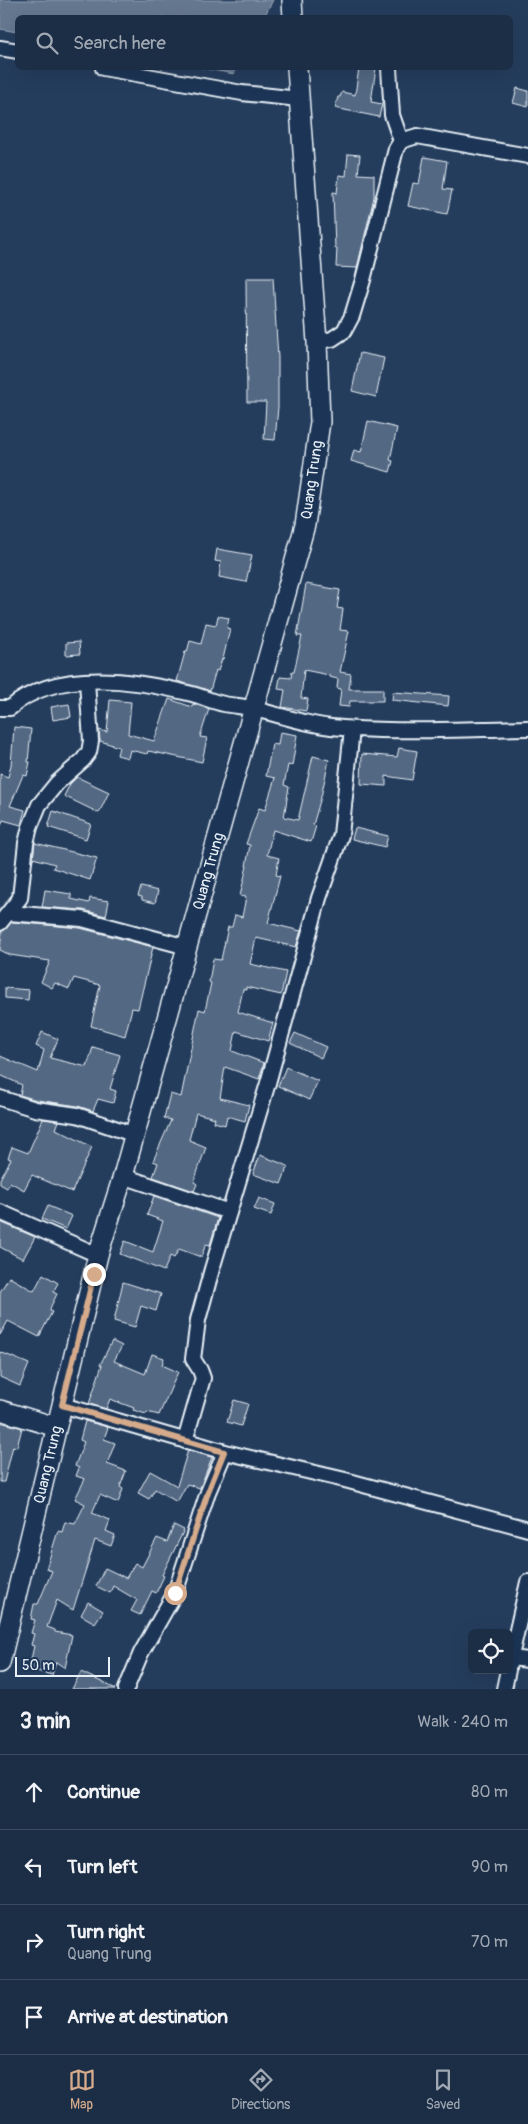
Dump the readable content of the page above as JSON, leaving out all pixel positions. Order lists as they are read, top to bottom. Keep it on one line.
{"streets":{"main road":["Quang Trung"]},"scale_bar":"50 m","page":{"search":"Search here","scale":"50 m","heading":["3 min","Walk · 240 m"],"list":[["Continue","80 m"],["Turn left","90 m"],["Turn right","Quang Trung","70 m"],"Arrive at destination"],"nav":["Map","Directions","Saved"]}}
